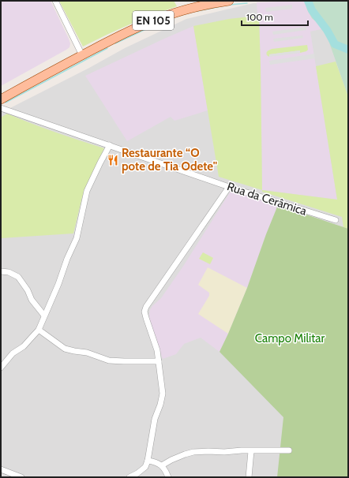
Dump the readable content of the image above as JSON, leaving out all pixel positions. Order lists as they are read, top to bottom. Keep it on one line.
{"streets":{"main road":["EN 105"],"street":["Rua da Cerâmica"]},"parks":["Campo Militar"],"places":{"restaurant":["Restaurante “O pote de Tia Odete\""]},"scale_bar":"100 m"}
